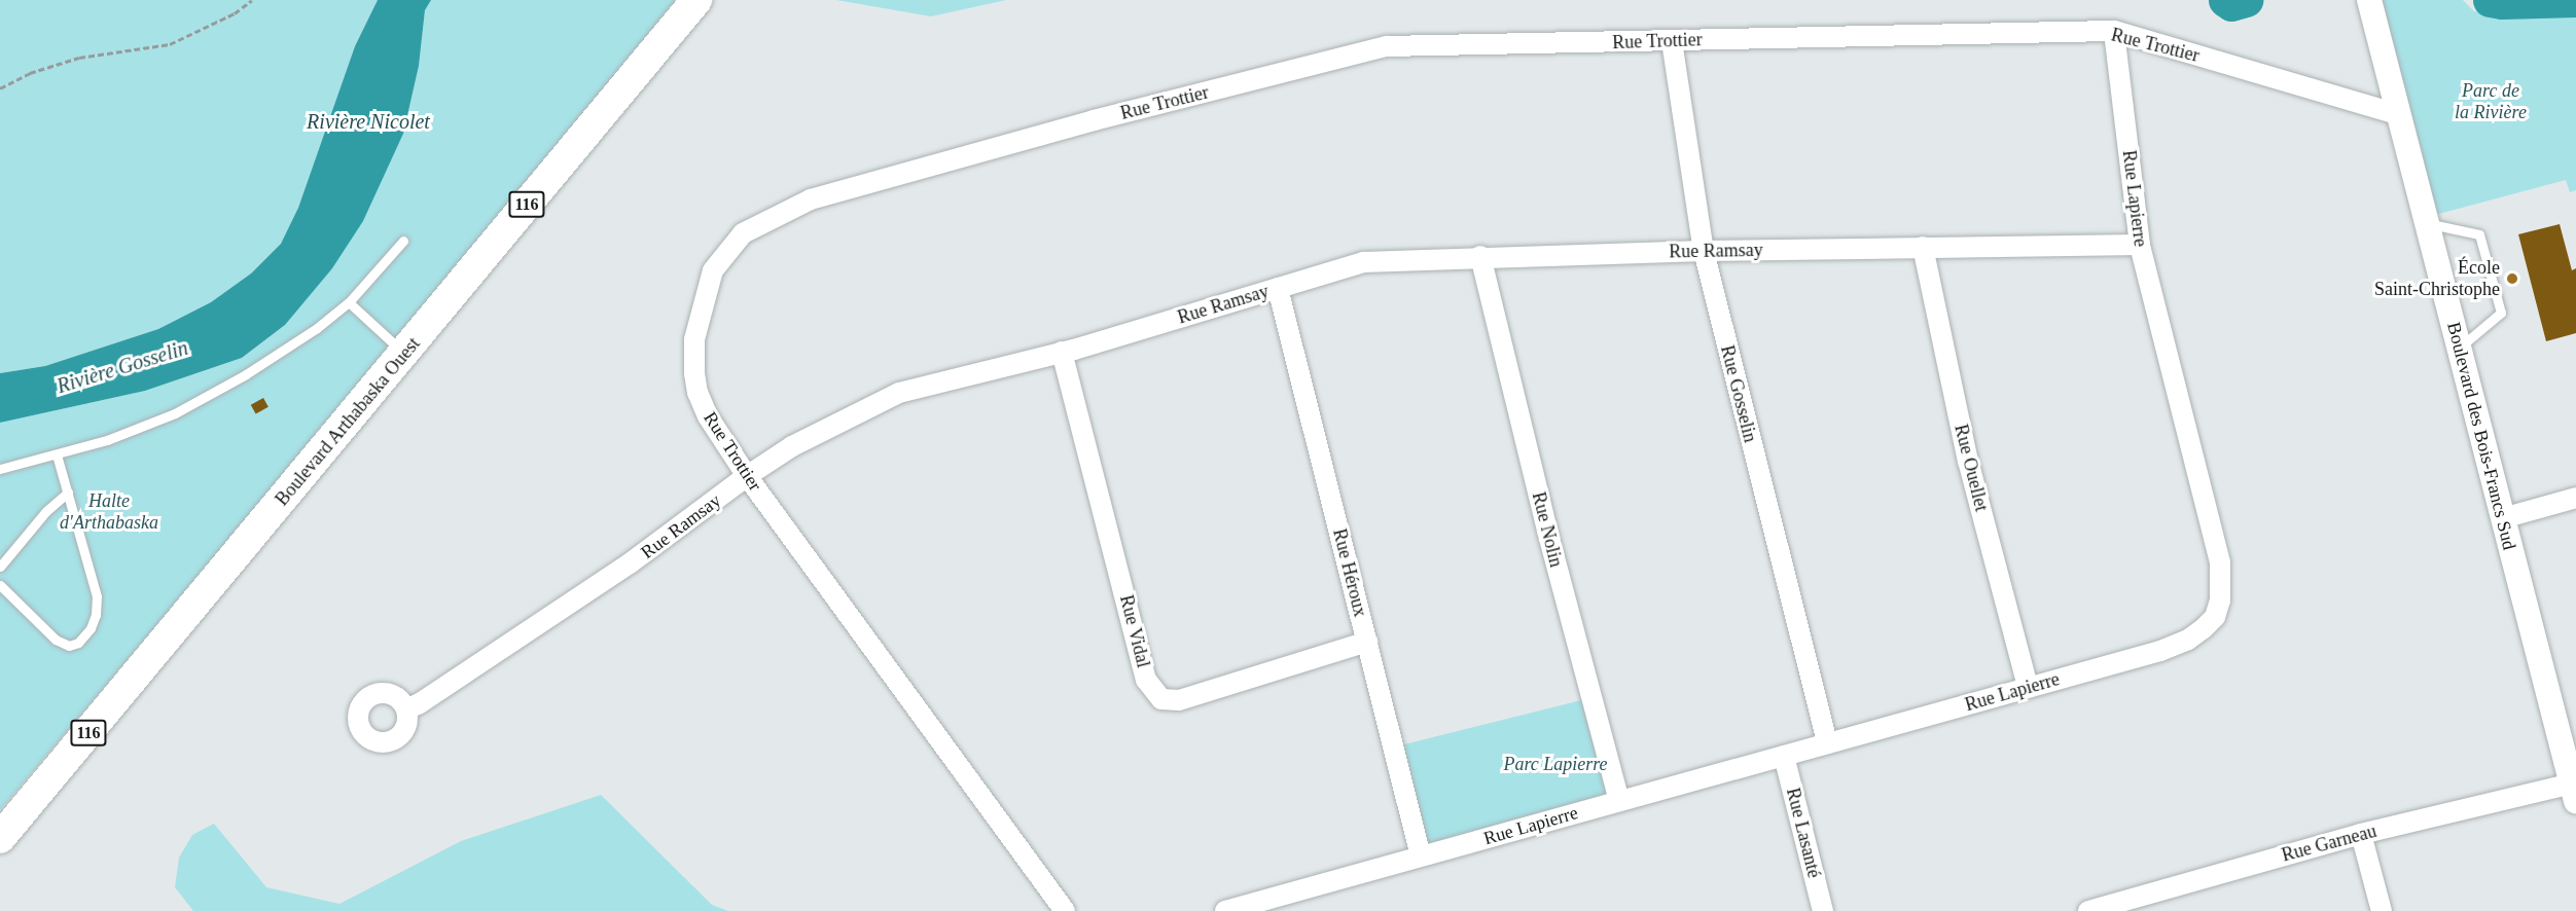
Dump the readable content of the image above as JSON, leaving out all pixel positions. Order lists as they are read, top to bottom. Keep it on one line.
{"streets":{"main road":["116","Boulevard Arthabaska Ouest"],"street":["Rue Trottier","Rue Lapierre","Rue Ramsay","Rue Gosselin","Boulevard des Bois-Francs Sud","Rue Ouellet","Rue Nolin","Rue Héroux","Rue Vidal","Rue Lasanté","Rue Garneau"]},"crossings":[["Rue Trottier","Rue Lapierre"],["Rue Trottier","Rue Ramsay"],["Rue Trottier","Rue Gosselin"],["Rue Trottier","Boulevard des Bois-Francs Sud"],["Rue Lapierre","Rue Ramsay"],["Rue Lapierre","Rue Gosselin"],["Rue Lapierre","Rue Ouellet"],["Rue Lapierre","Rue Nolin"],["Rue Lapierre","Rue Héroux"],["Rue Lapierre","Rue Lasanté"],["Rue Ramsay","Rue Gosselin"],["Rue Ramsay","Rue Ouellet"],["Rue Ramsay","Rue Nolin"],["Rue Ramsay","Rue Héroux"],["Rue Ramsay","Rue Vidal"],["Boulevard des Bois-Francs Sud","Rue Garneau"],["Rue Héroux","Rue Vidal"]],"water":["Rivière Nicolet","Rivière Gosselin"],"parks":["Parc de la Rivière","Halte d'Arthabaska","Parc Lapierre"],"places":["École Saint-Christophe"]}
